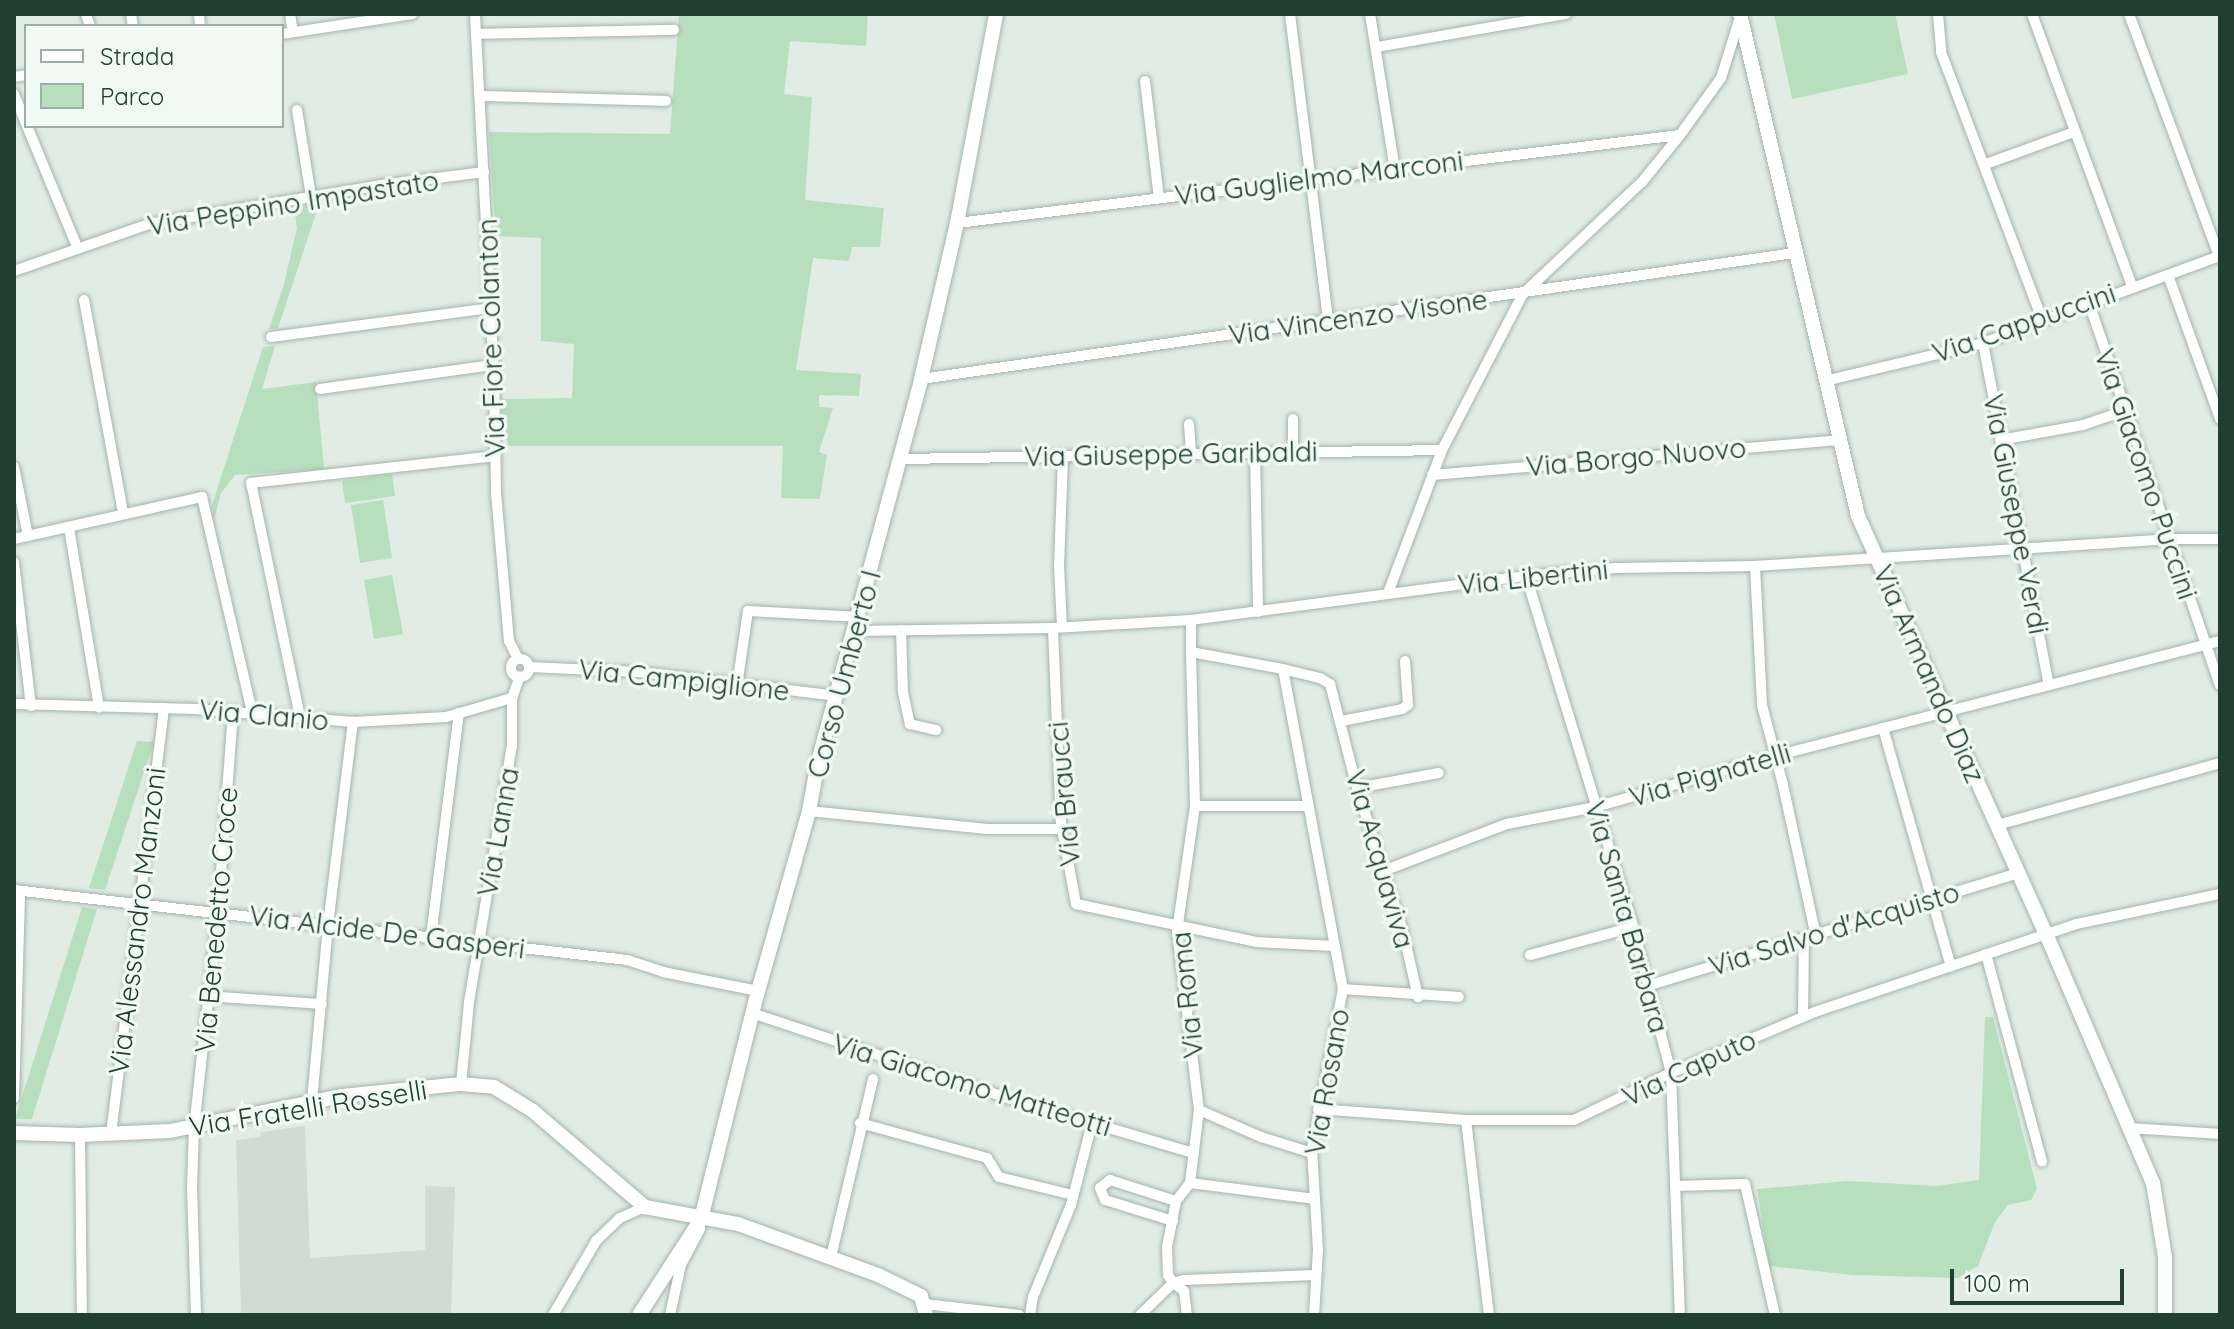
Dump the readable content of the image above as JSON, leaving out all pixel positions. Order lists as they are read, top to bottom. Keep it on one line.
{"streets":{"main road":["Corso Umberto I","Via Armando Diaz","Via Fratelli Rosselli"],"street":["Via Guglielmo Marconi","Via Peppino Impastato","Via Vincenzo Visone","Via Cappuccini","Via Fiore Colanton","Via Giuseppe Garibaldi","Via Borgo Nuovo","Via Giacomo Puccini","Via Giuseppe Verdi","Via Libertini","Via Campiglione","Via Clanio","Via Pignatelli","Via Braucci","Via Lanna","Via Acquaviva","Via Santa Barbara","Via Benedetto Croce","Via Alessandro Manzoni","Via Salvo d'Acquisto","Via Alcide De Gasperi","Via Roma","Via Caputo","Via Rosano","Via Giacomo Matteotti"]},"crossings":[["Via Guglielmo Marconi","Corso Umberto I"],["Via Peppino Impastato","Via Fiore Colanton"],["Via Vincenzo Visone","Corso Umberto I"],["Via Vincenzo Visone","Via Armando Diaz"],["Via Cappuccini","Via Giacomo Puccini"],["Via Cappuccini","Via Giuseppe Verdi"],["Via Cappuccini","Via Armando Diaz"],["Via Fiore Colanton","Via Lanna"],["Via Giuseppe Garibaldi","Corso Umberto I"],["Via Giuseppe Garibaldi","Via Braucci"],["Via Borgo Nuovo","Via Armando Diaz"],["Via Giacomo Puccini","Via Libertini"],["Via Giacomo Puccini","Via Pignatelli"],["Via Giuseppe Verdi","Via Libertini"],["Via Giuseppe Verdi","Via Pignatelli"],["Via Libertini","Corso Umberto I"],["Via Libertini","Via Armando Diaz"],["Via Libertini","Via Campiglione"],["Via Libertini","Via Braucci"],["Via Libertini","Via Santa Barbara"],["Via Libertini","Via Roma"],["Corso Umberto I","Via Campiglione"],["Corso Umberto I","Via Alcide De Gasperi"],["Corso Umberto I","Via Giacomo Matteotti"],["Corso Umberto I","Via Fratelli Rosselli"],["Via Armando Diaz","Via Pignatelli"],["Via Armando Diaz","Via Salvo d'Acquisto"],["Via Armando Diaz","Via Caputo"],["Via Clanio","Via Lanna"],["Via Clanio","Via Benedetto Croce"],["Via Clanio","Via Alessandro Manzoni"],["Via Pignatelli","Via Acquaviva"],["Via Pignatelli","Via Santa Barbara"],["Via Braucci","Via Roma"],["Via Lanna","Via Alcide De Gasperi"],["Via Lanna","Via Fratelli Rosselli"],["Via Acquaviva","Via Rosano"],["Via Santa Barbara","Via Salvo d'Acquisto"],["Via Santa Barbara","Via Caputo"],["Via Benedetto Croce","Via Alcide De Gasperi"],["Via Benedetto Croce","Via Fratelli Rosselli"],["Via Alessandro Manzoni","Via Alcide De Gasperi"],["Via Alessandro Manzoni","Via Fratelli Rosselli"],["Via Roma","Via Giacomo Matteotti"],["Via Caputo","Via Rosano"]],"legend":["Strada","Parco"],"scale_bar":"100 m"}
